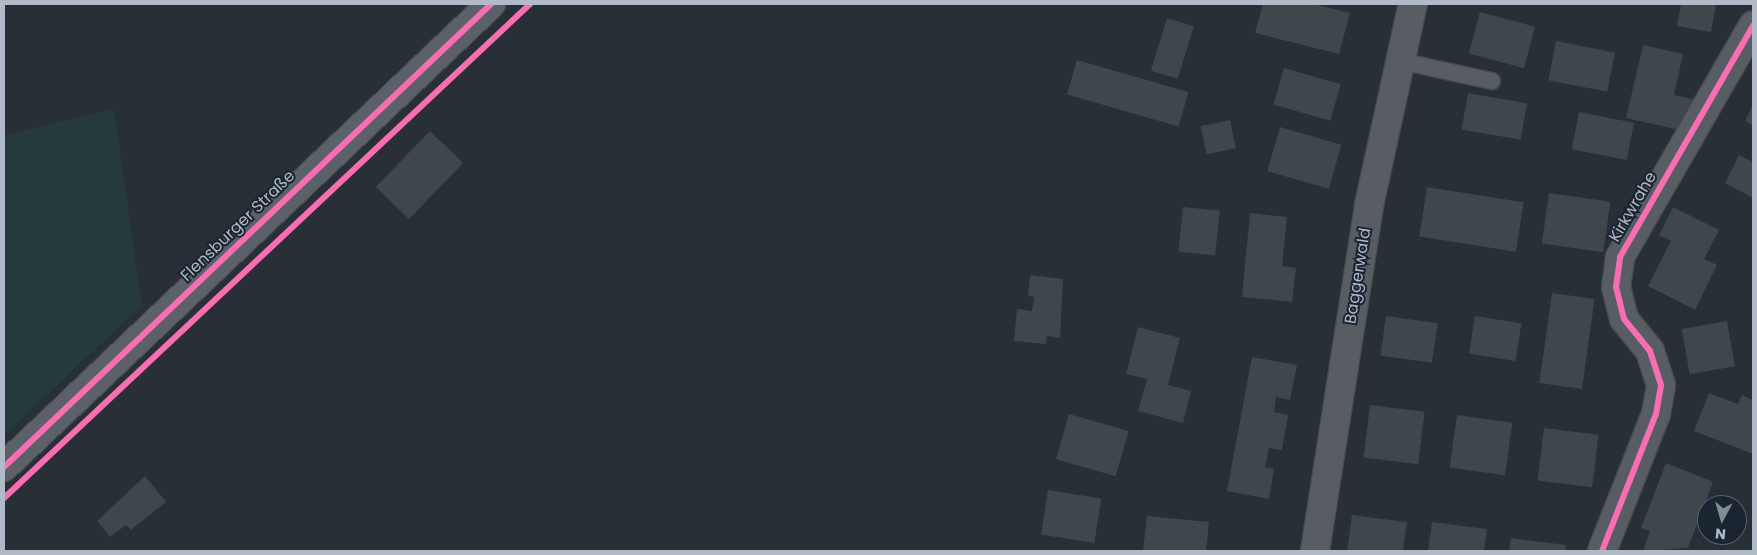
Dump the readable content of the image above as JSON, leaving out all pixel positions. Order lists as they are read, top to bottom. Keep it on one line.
{"streets":{"street":["Kirkwrahe","Flensburger Straße","Baggerwald"]},"north":"bottom"}
